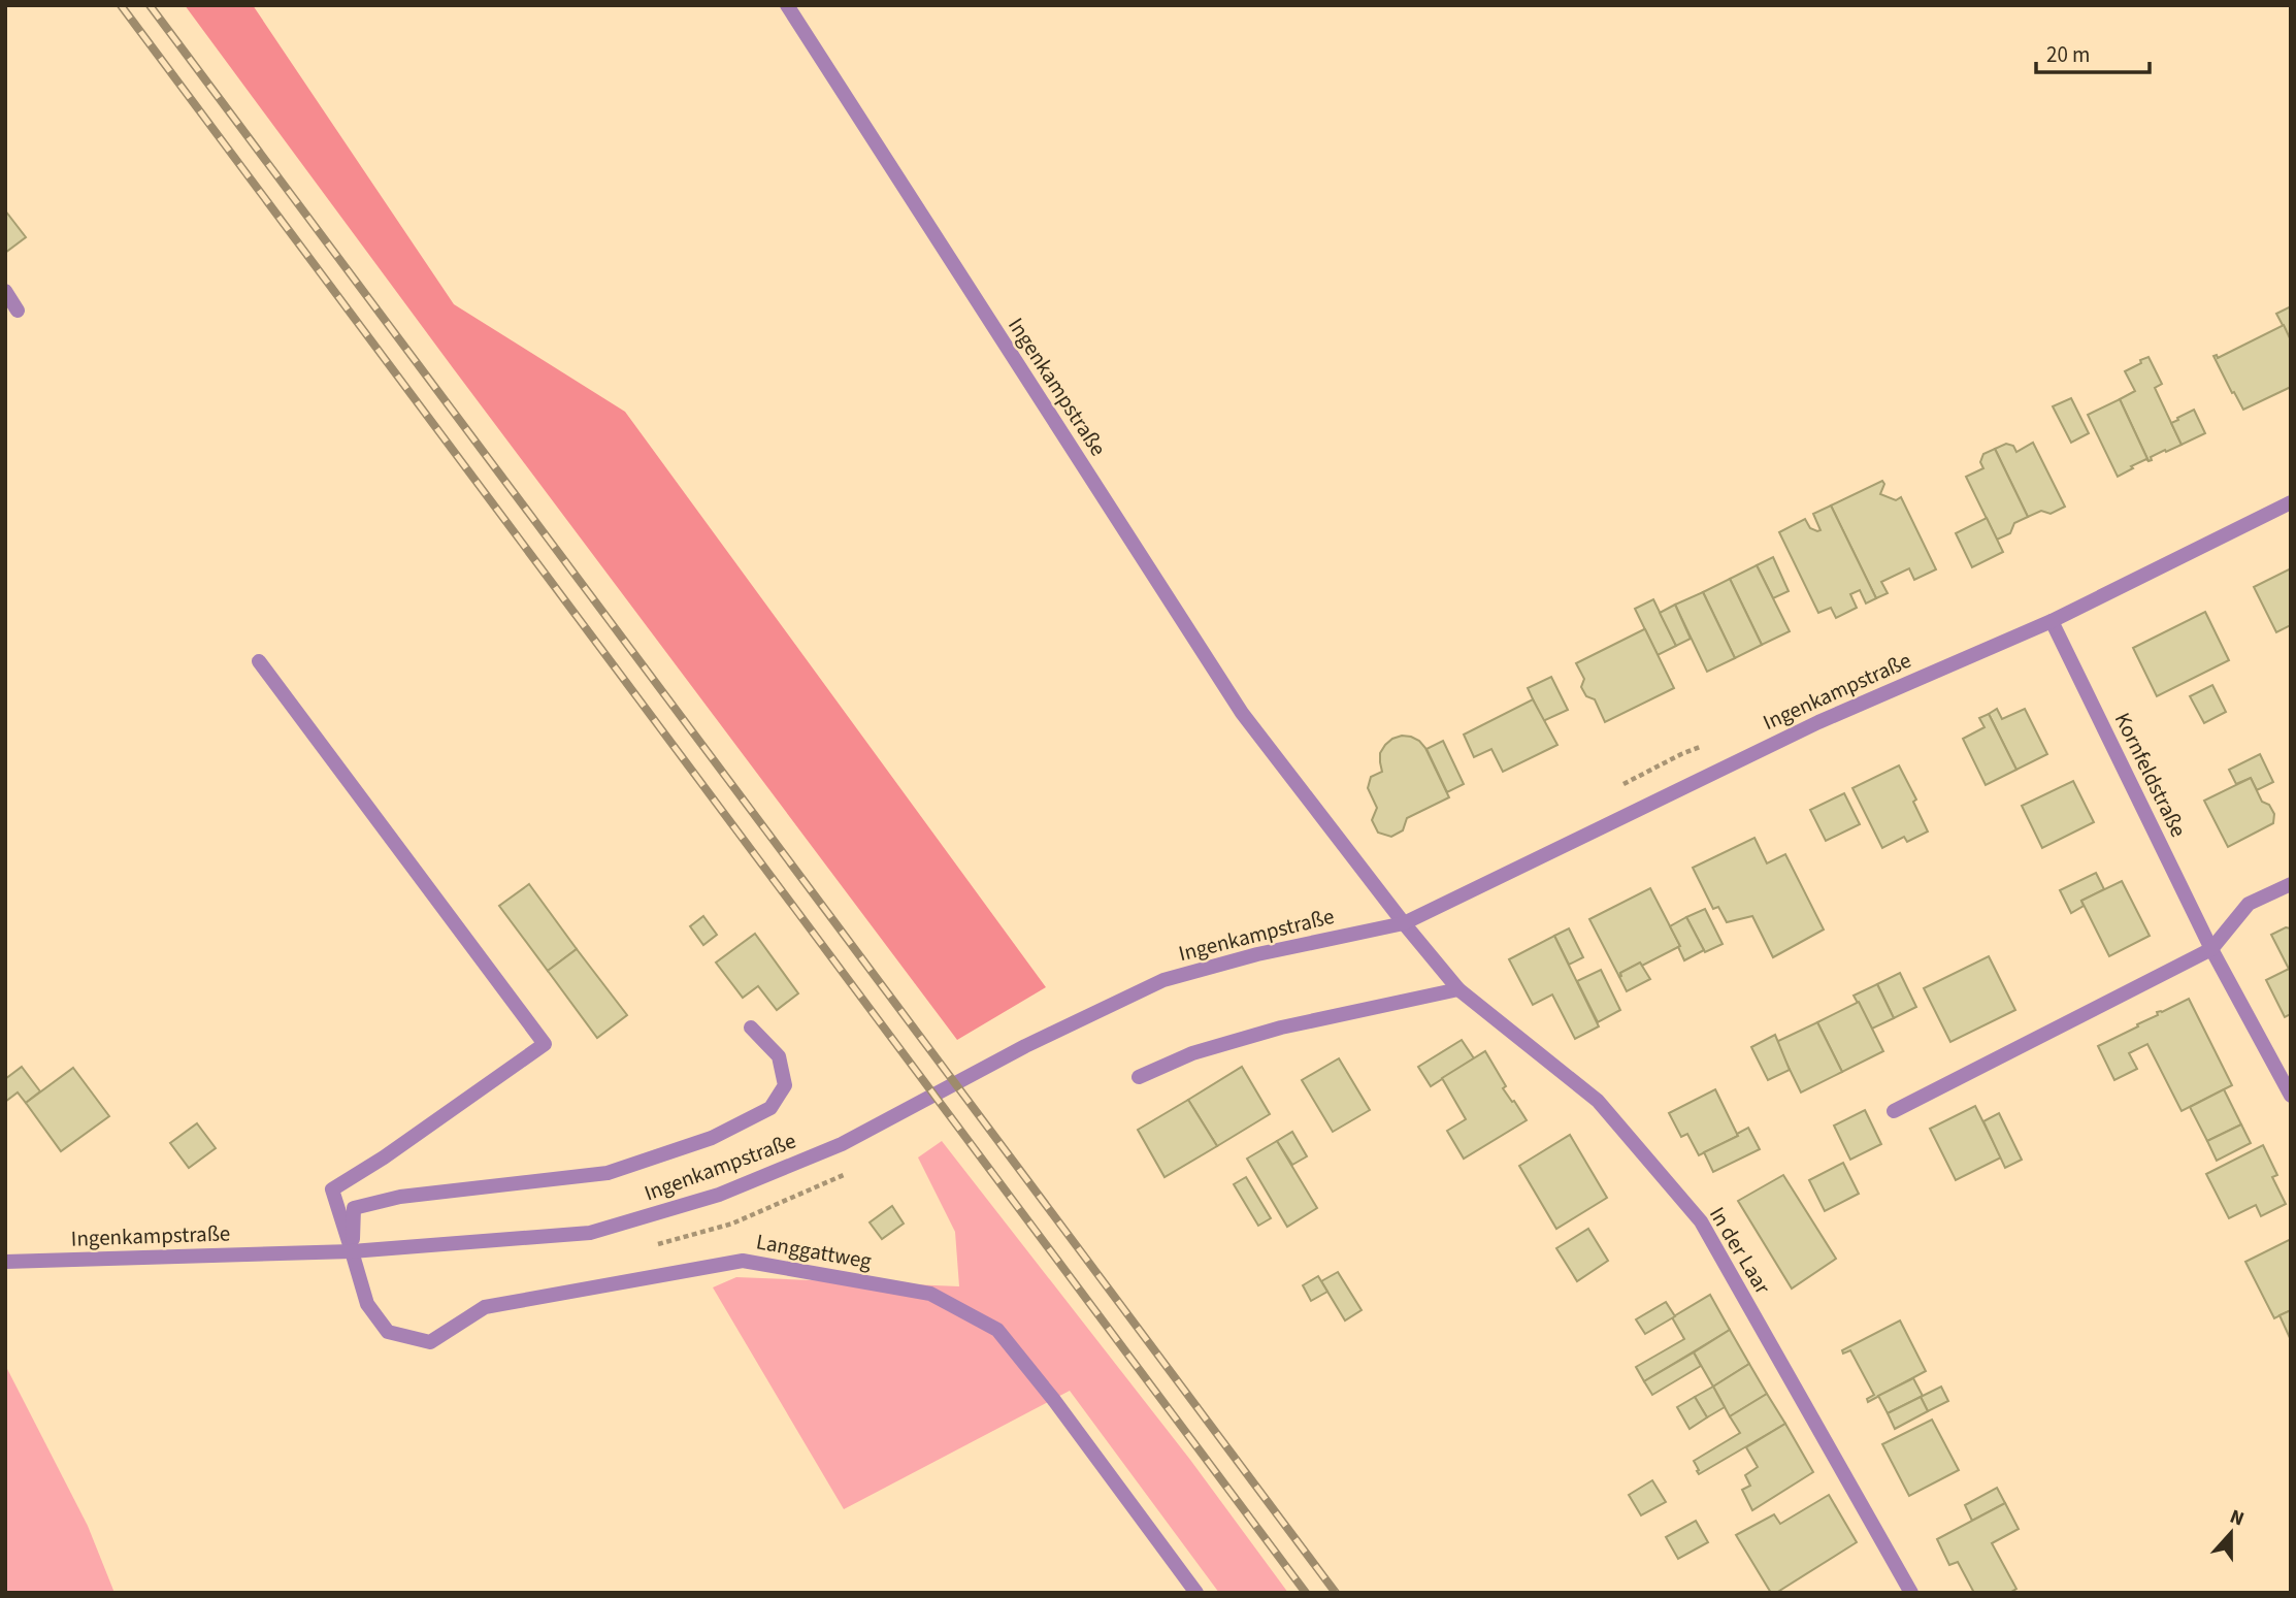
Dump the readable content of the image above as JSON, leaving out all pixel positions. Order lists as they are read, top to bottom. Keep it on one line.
{"streets":{"street":["Ingenkampstraße","Kornfeldstraße","In der Laar","Langgattweg"]},"crossings":[["Ingenkampstraße","Kornfeldstraße"],["Ingenkampstraße","In der Laar"],["Ingenkampstraße","Langgattweg"]],"scale_bar":"20 m","north":"top"}
